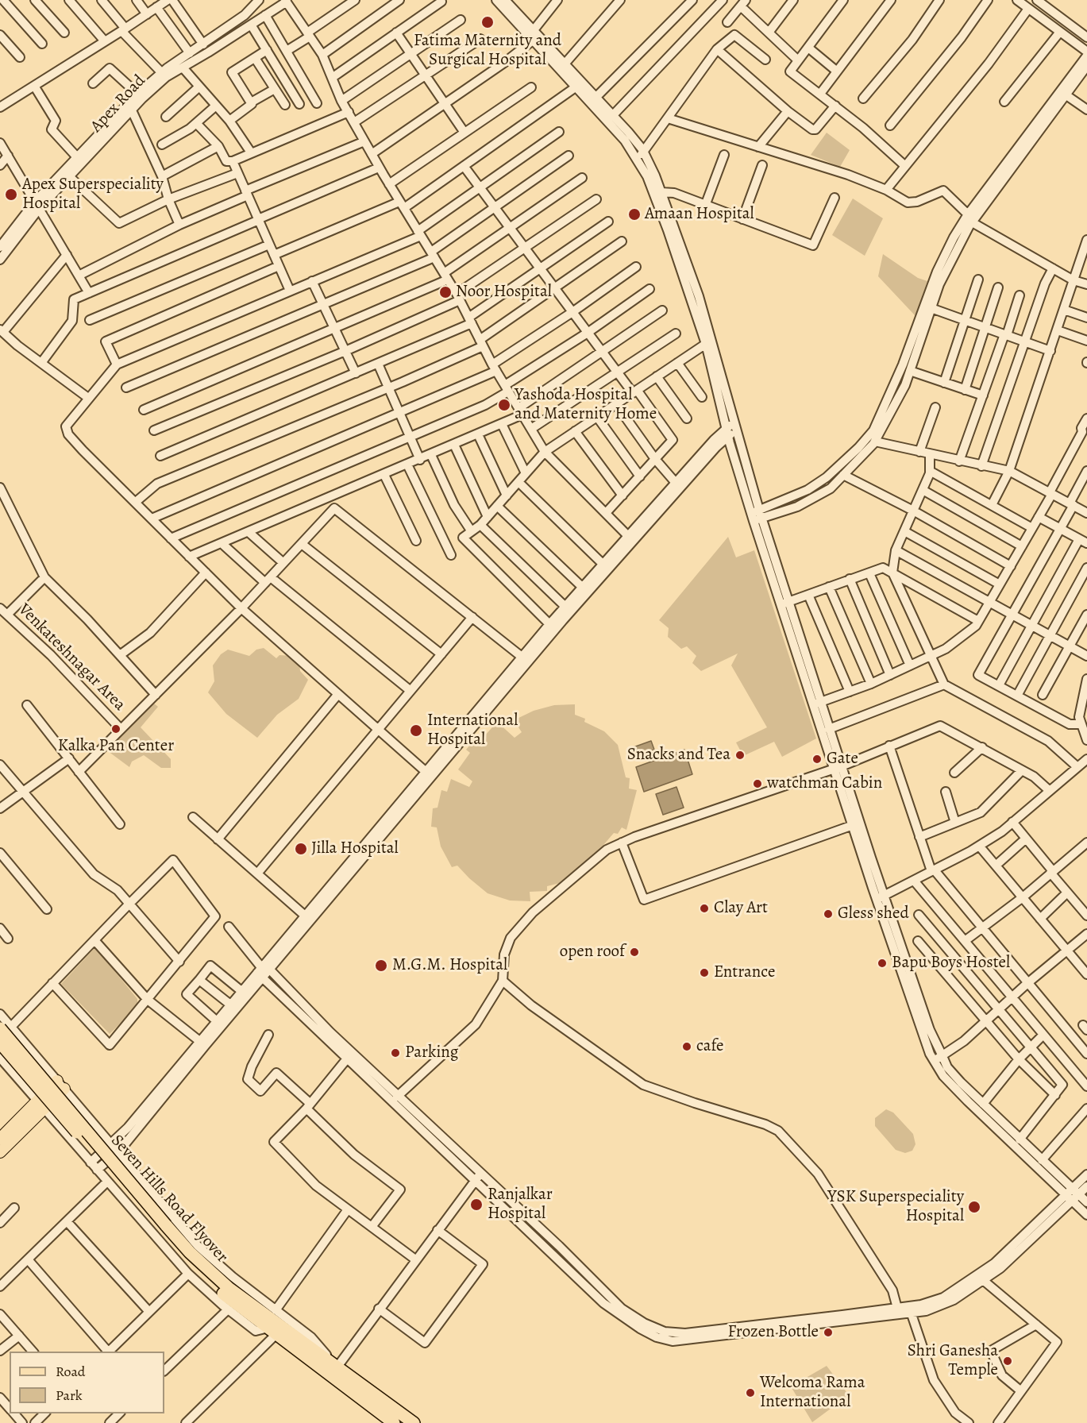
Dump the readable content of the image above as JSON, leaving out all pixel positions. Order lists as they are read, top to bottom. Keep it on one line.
{"streets":{"highway":["Seven Hills Road Flyover"],"street":["Apex Road","Venkateshnagar Area"]},"places":["Fatima Maternity and Surgical Hospital","Apex Superspeciality Hospital","Amaan Hospital","Noor Hospital","Yashoda Hospital and Maternity Home","Kalka Pan Center","International Hospital","Snacks and Tea","Gate","watchman Cabin","Jilla Hospital","Clay Art","Gless shed","open roof","Bapu Boys Hostel","M.G.M. Hospital","Entrance","cafe","Parking","Ranjalkar Hospital","YSK Superspeciality Hospital","Frozen Bottle","Shri Ganesha Temple","Welcoma Rama International"],"legend":["Road","Park"]}
